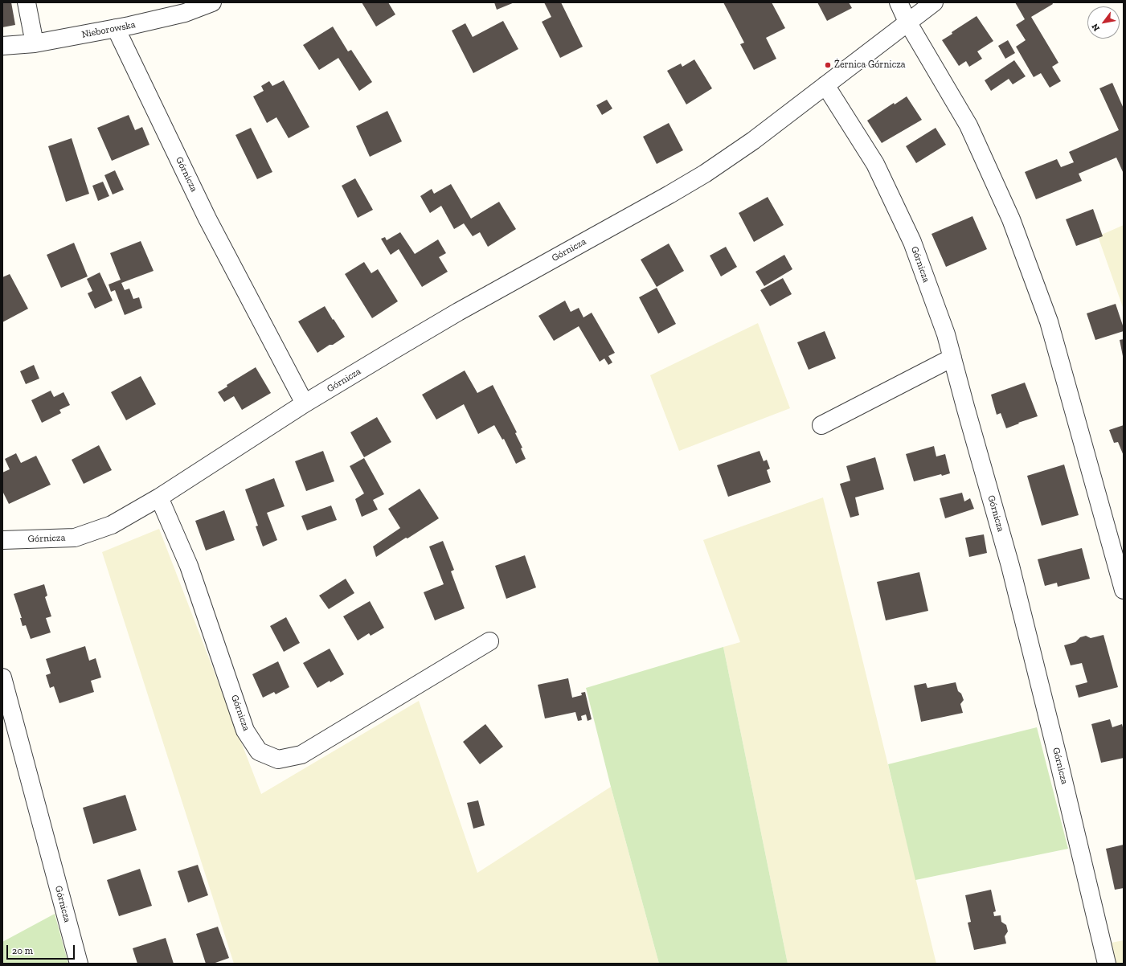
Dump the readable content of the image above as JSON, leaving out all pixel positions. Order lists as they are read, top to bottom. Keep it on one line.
{"streets":{"street":["Nieborowska","Górnicza"]},"crossings":[["Nieborowska","Górnicza"]],"places":["Żernica Górnicza"],"scale_bar":"20 m","north":"bottom left"}
